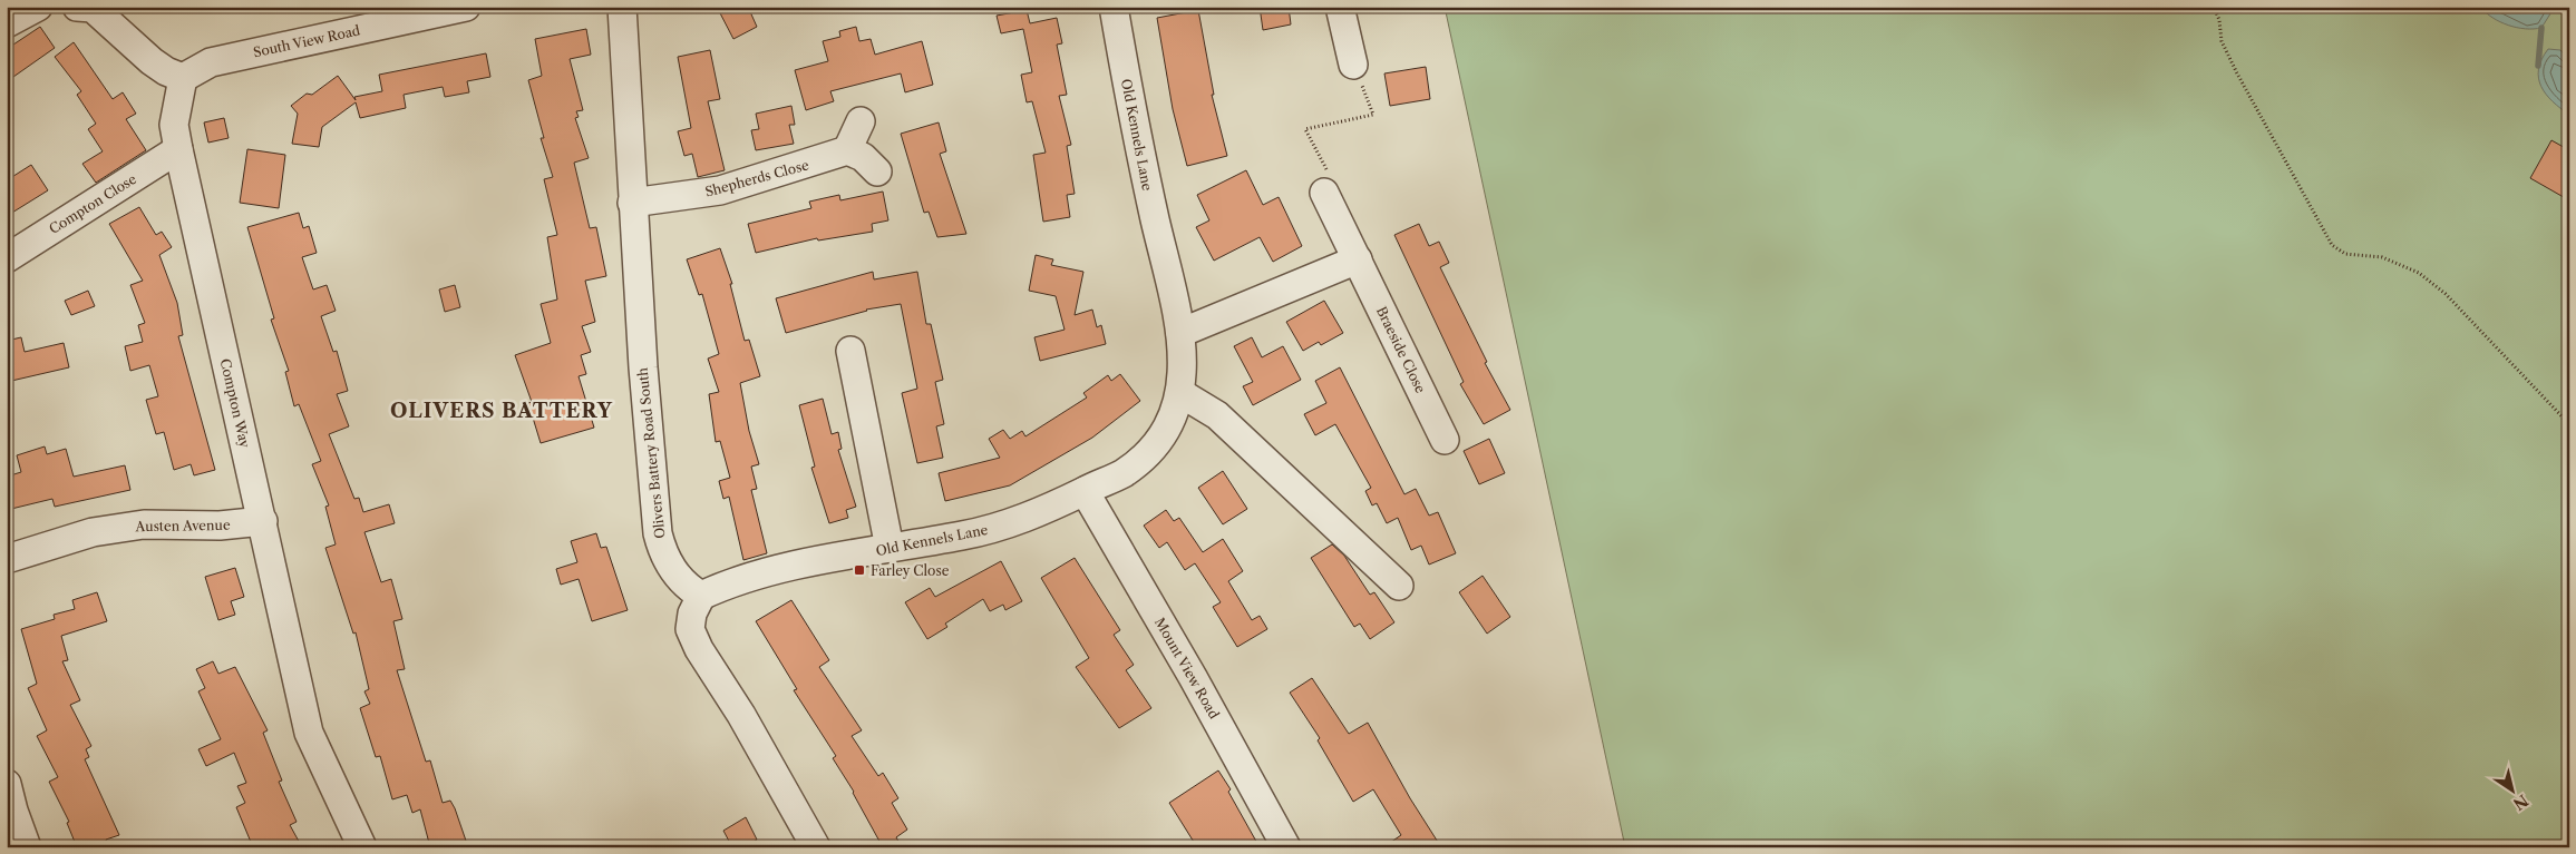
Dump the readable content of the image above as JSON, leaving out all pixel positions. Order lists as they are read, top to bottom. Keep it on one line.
{"streets":{"street":["South View Road","Old Kennels Lane","Shepherds Close","Compton Close","Braeside Close","Compton Way","Olivers Battery Road South","Austen Avenue","Mount View Road"]},"crossings":[["South View Road","Compton Way"],["Old Kennels Lane","Olivers Battery Road South"],["Old Kennels Lane","Mount View Road"],["Shepherds Close","Olivers Battery Road South"],["Compton Close","Compton Way"],["Compton Way","Austen Avenue"]],"districts":["OLIVERS BATTERY"],"places":{"transit":["Farley Close"]},"north":"bottom right"}
